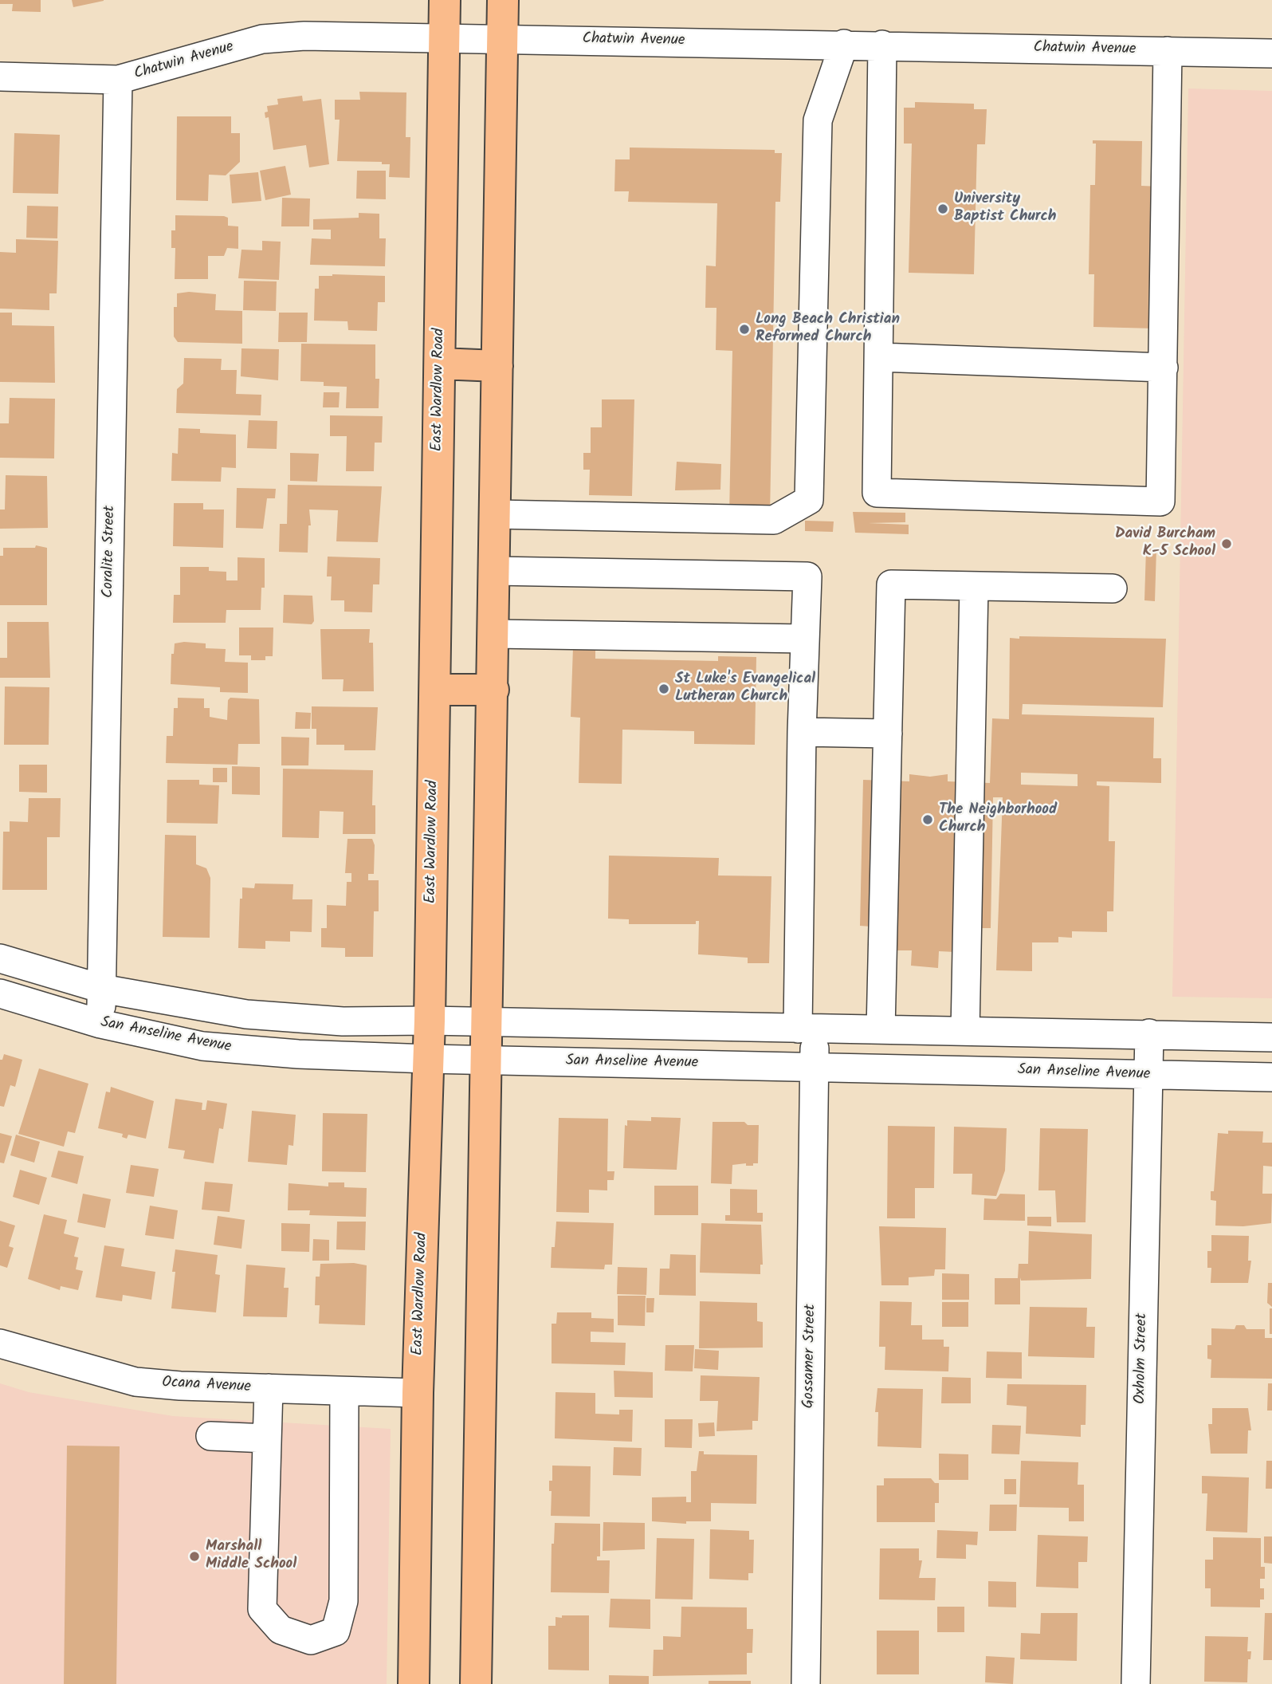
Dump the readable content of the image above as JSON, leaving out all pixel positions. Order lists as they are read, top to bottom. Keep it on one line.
{"streets":{"main road":["East Wardlow Road"],"street":["Chatwin Avenue","Coralite Street","San Anseline Avenue","Gossamer Street","Oxholm Street","Ocana Avenue"]},"crossings":[["Chatwin Avenue","East Wardlow Road"],["Chatwin Avenue","Coralite Street"],["East Wardlow Road","San Anseline Avenue"],["East Wardlow Road","Ocana Avenue"],["Coralite Street","San Anseline Avenue"],["San Anseline Avenue","Gossamer Street"],["San Anseline Avenue","Oxholm Street"]],"places":["University Baptist Church","Long Beach Christian Reformed Church","David Burcham K-5 School","St Luke's Evangelical Lutheran Church","The Neighborhood Church","Marshall Middle School"]}
